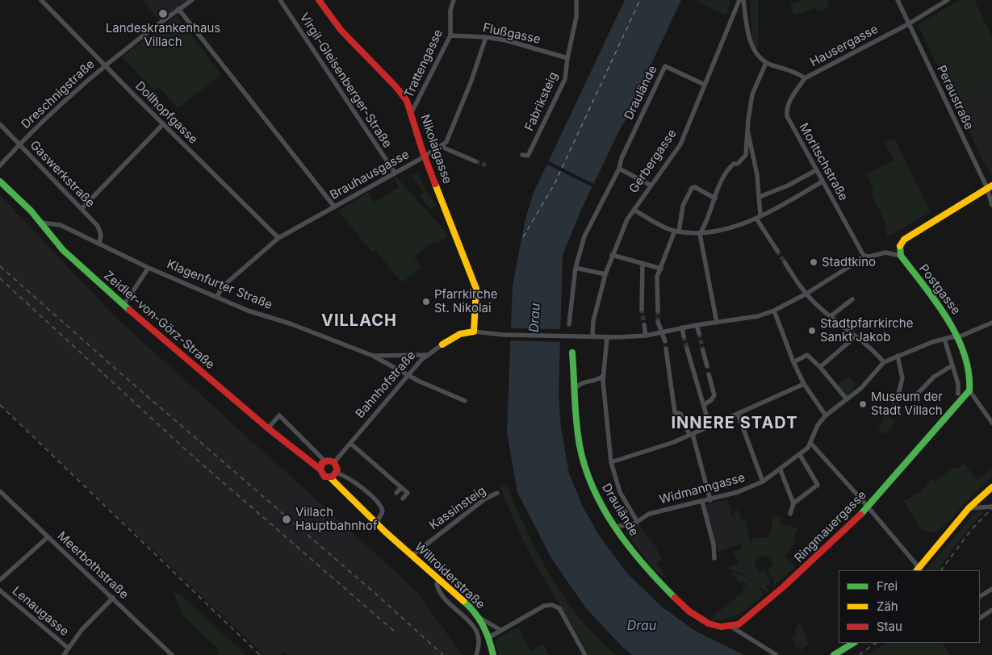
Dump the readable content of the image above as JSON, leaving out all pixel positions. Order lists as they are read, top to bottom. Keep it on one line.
{"streets":{"street":["Flußgasse","Hausergasse","Trattengasse","Virgil-Gleisenberger-Straße","Draulände","Dreschnigstraße","Peraustraße","Fabriksteig","Dollhopfgasse","Nikolaigasse","Gerbergasse","Moritschstraße","Gaswerkstraße","Brauhausgasse","Klagenfurter Straße","Postgasse","Zeidler-von-Görz-Straße","Bahnhofstraße","Widmanngasse","Kassinsteig","Ringmauergasse","Meerbothstraße","Willroiderstraße","Lenaugasse"]},"crossings":[["Flußgasse","Trattengasse"],["Flußgasse","Fabriksteig"],["Flußgasse","Brauhausgasse"],["Hausergasse","Peraustraße"],["Hausergasse","Moritschstraße"],["Trattengasse","Nikolaigasse"],["Virgil-Gleisenberger-Straße","Brauhausgasse"],["Draulände","Gerbergasse"],["Draulände","Ringmauergasse"],["Dreschnigstraße","Dollhopfgasse"],["Dreschnigstraße","Gaswerkstraße"],["Dollhopfgasse","Brauhausgasse"],["Nikolaigasse","Brauhausgasse"],["Nikolaigasse","Bahnhofstraße"],["Gerbergasse","Bahnhofstraße"],["Moritschstraße","Bahnhofstraße"],["Gaswerkstraße","Klagenfurter Straße"],["Brauhausgasse","Klagenfurter Straße"],["Klagenfurter Straße","Zeidler-von-Görz-Straße"],["Klagenfurter Straße","Bahnhofstraße"],["Postgasse","Widmanngasse"],["Postgasse","Ringmauergasse"],["Zeidler-von-Görz-Straße","Bahnhofstraße"],["Zeidler-von-Görz-Straße","Willroiderstraße"],["Bahnhofstraße","Willroiderstraße"],["Kassinsteig","Willroiderstraße"]],"districts":["VILLACH","INNERE STADT"],"water":["Drau"],"places":["Landeskrankenhaus Villach","Stadtkino","Pfarrkirche St. Nikolai","Stadtpfarrkirche Sankt Jakob","Museum der Stadt Villach","Villach Hauptbahnhof"],"legend":["Frei","Zäh","Stau"]}
